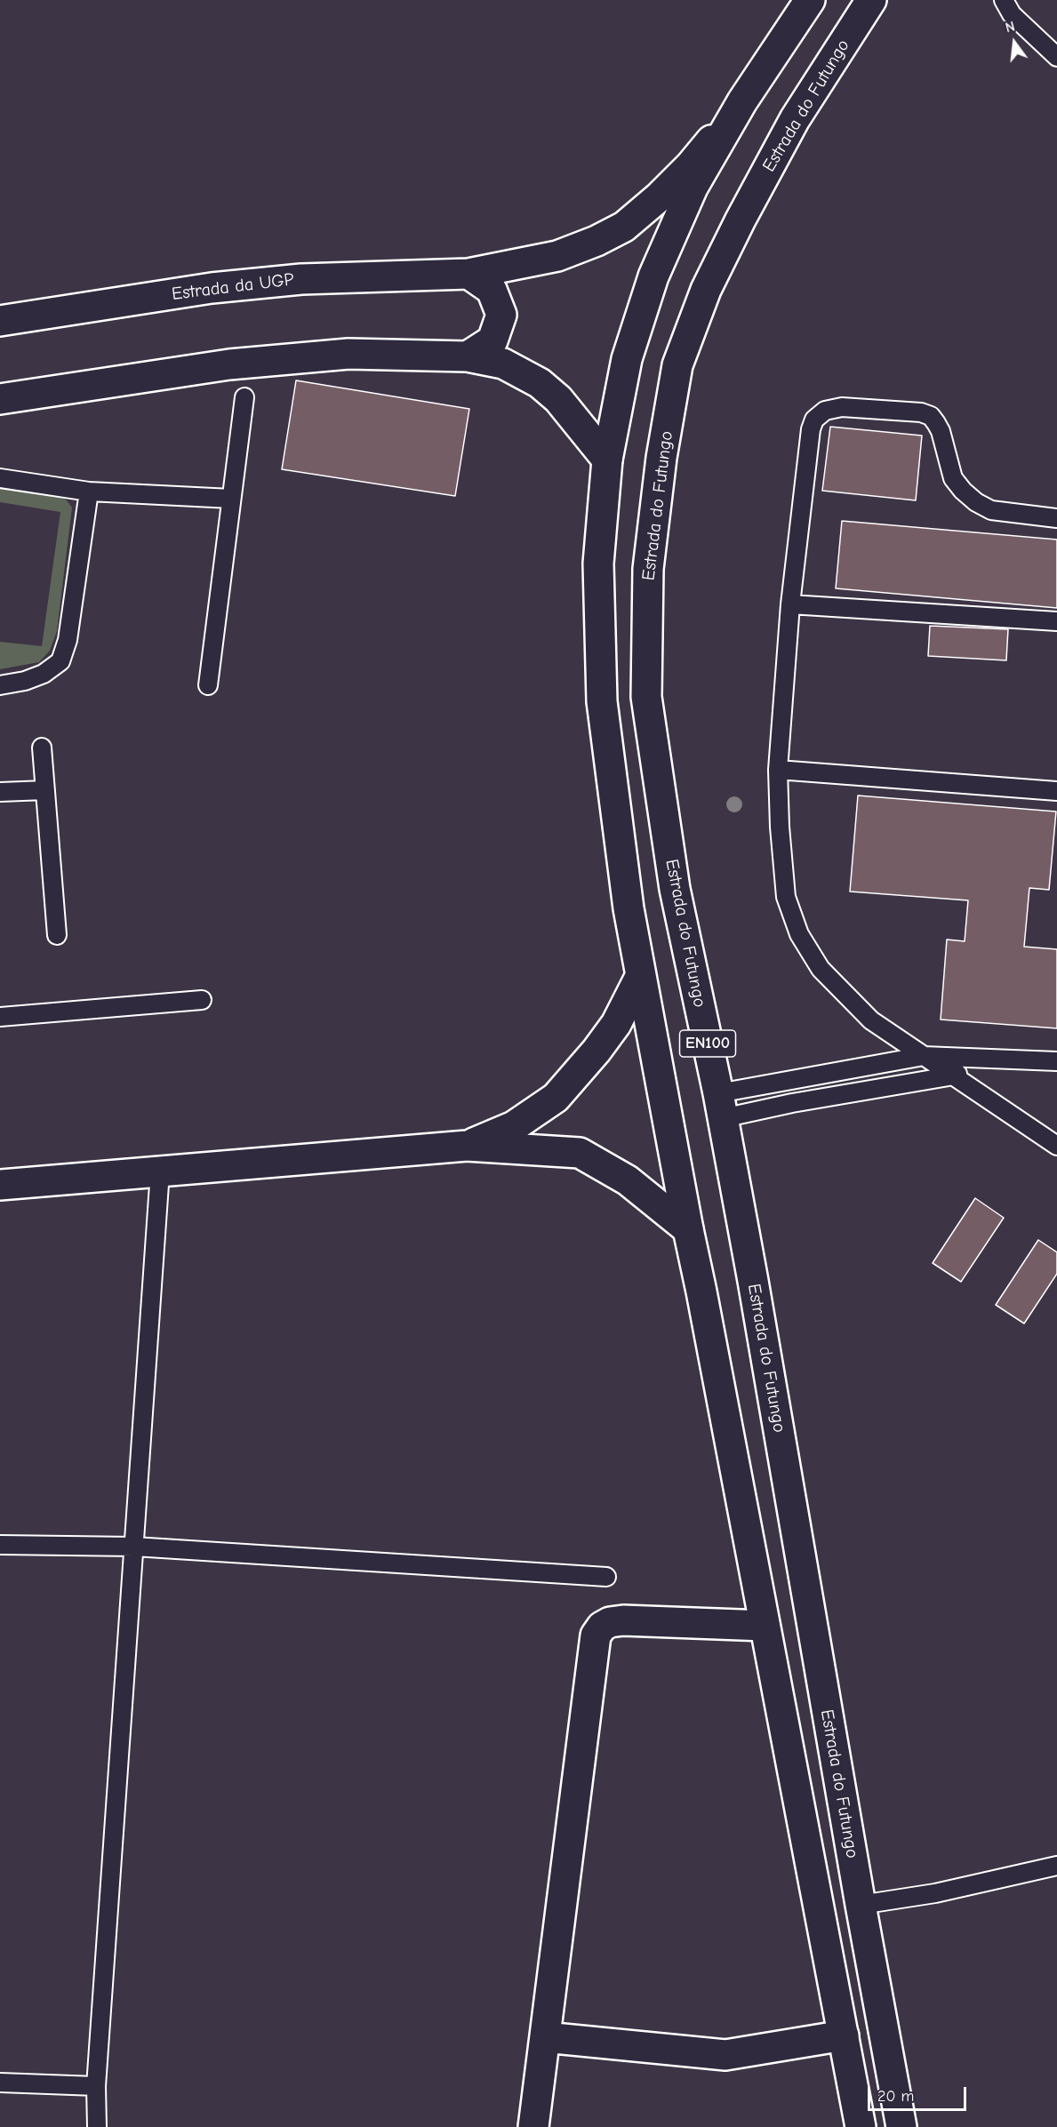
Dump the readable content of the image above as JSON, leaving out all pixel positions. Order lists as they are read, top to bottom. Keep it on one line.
{"streets":{"main road":["Estrada do Futungo","Estrada da UGP","EN100"]},"crossings":[["Estrada da UGP","EN100"]],"scale_bar":"20 m","north":"top"}
